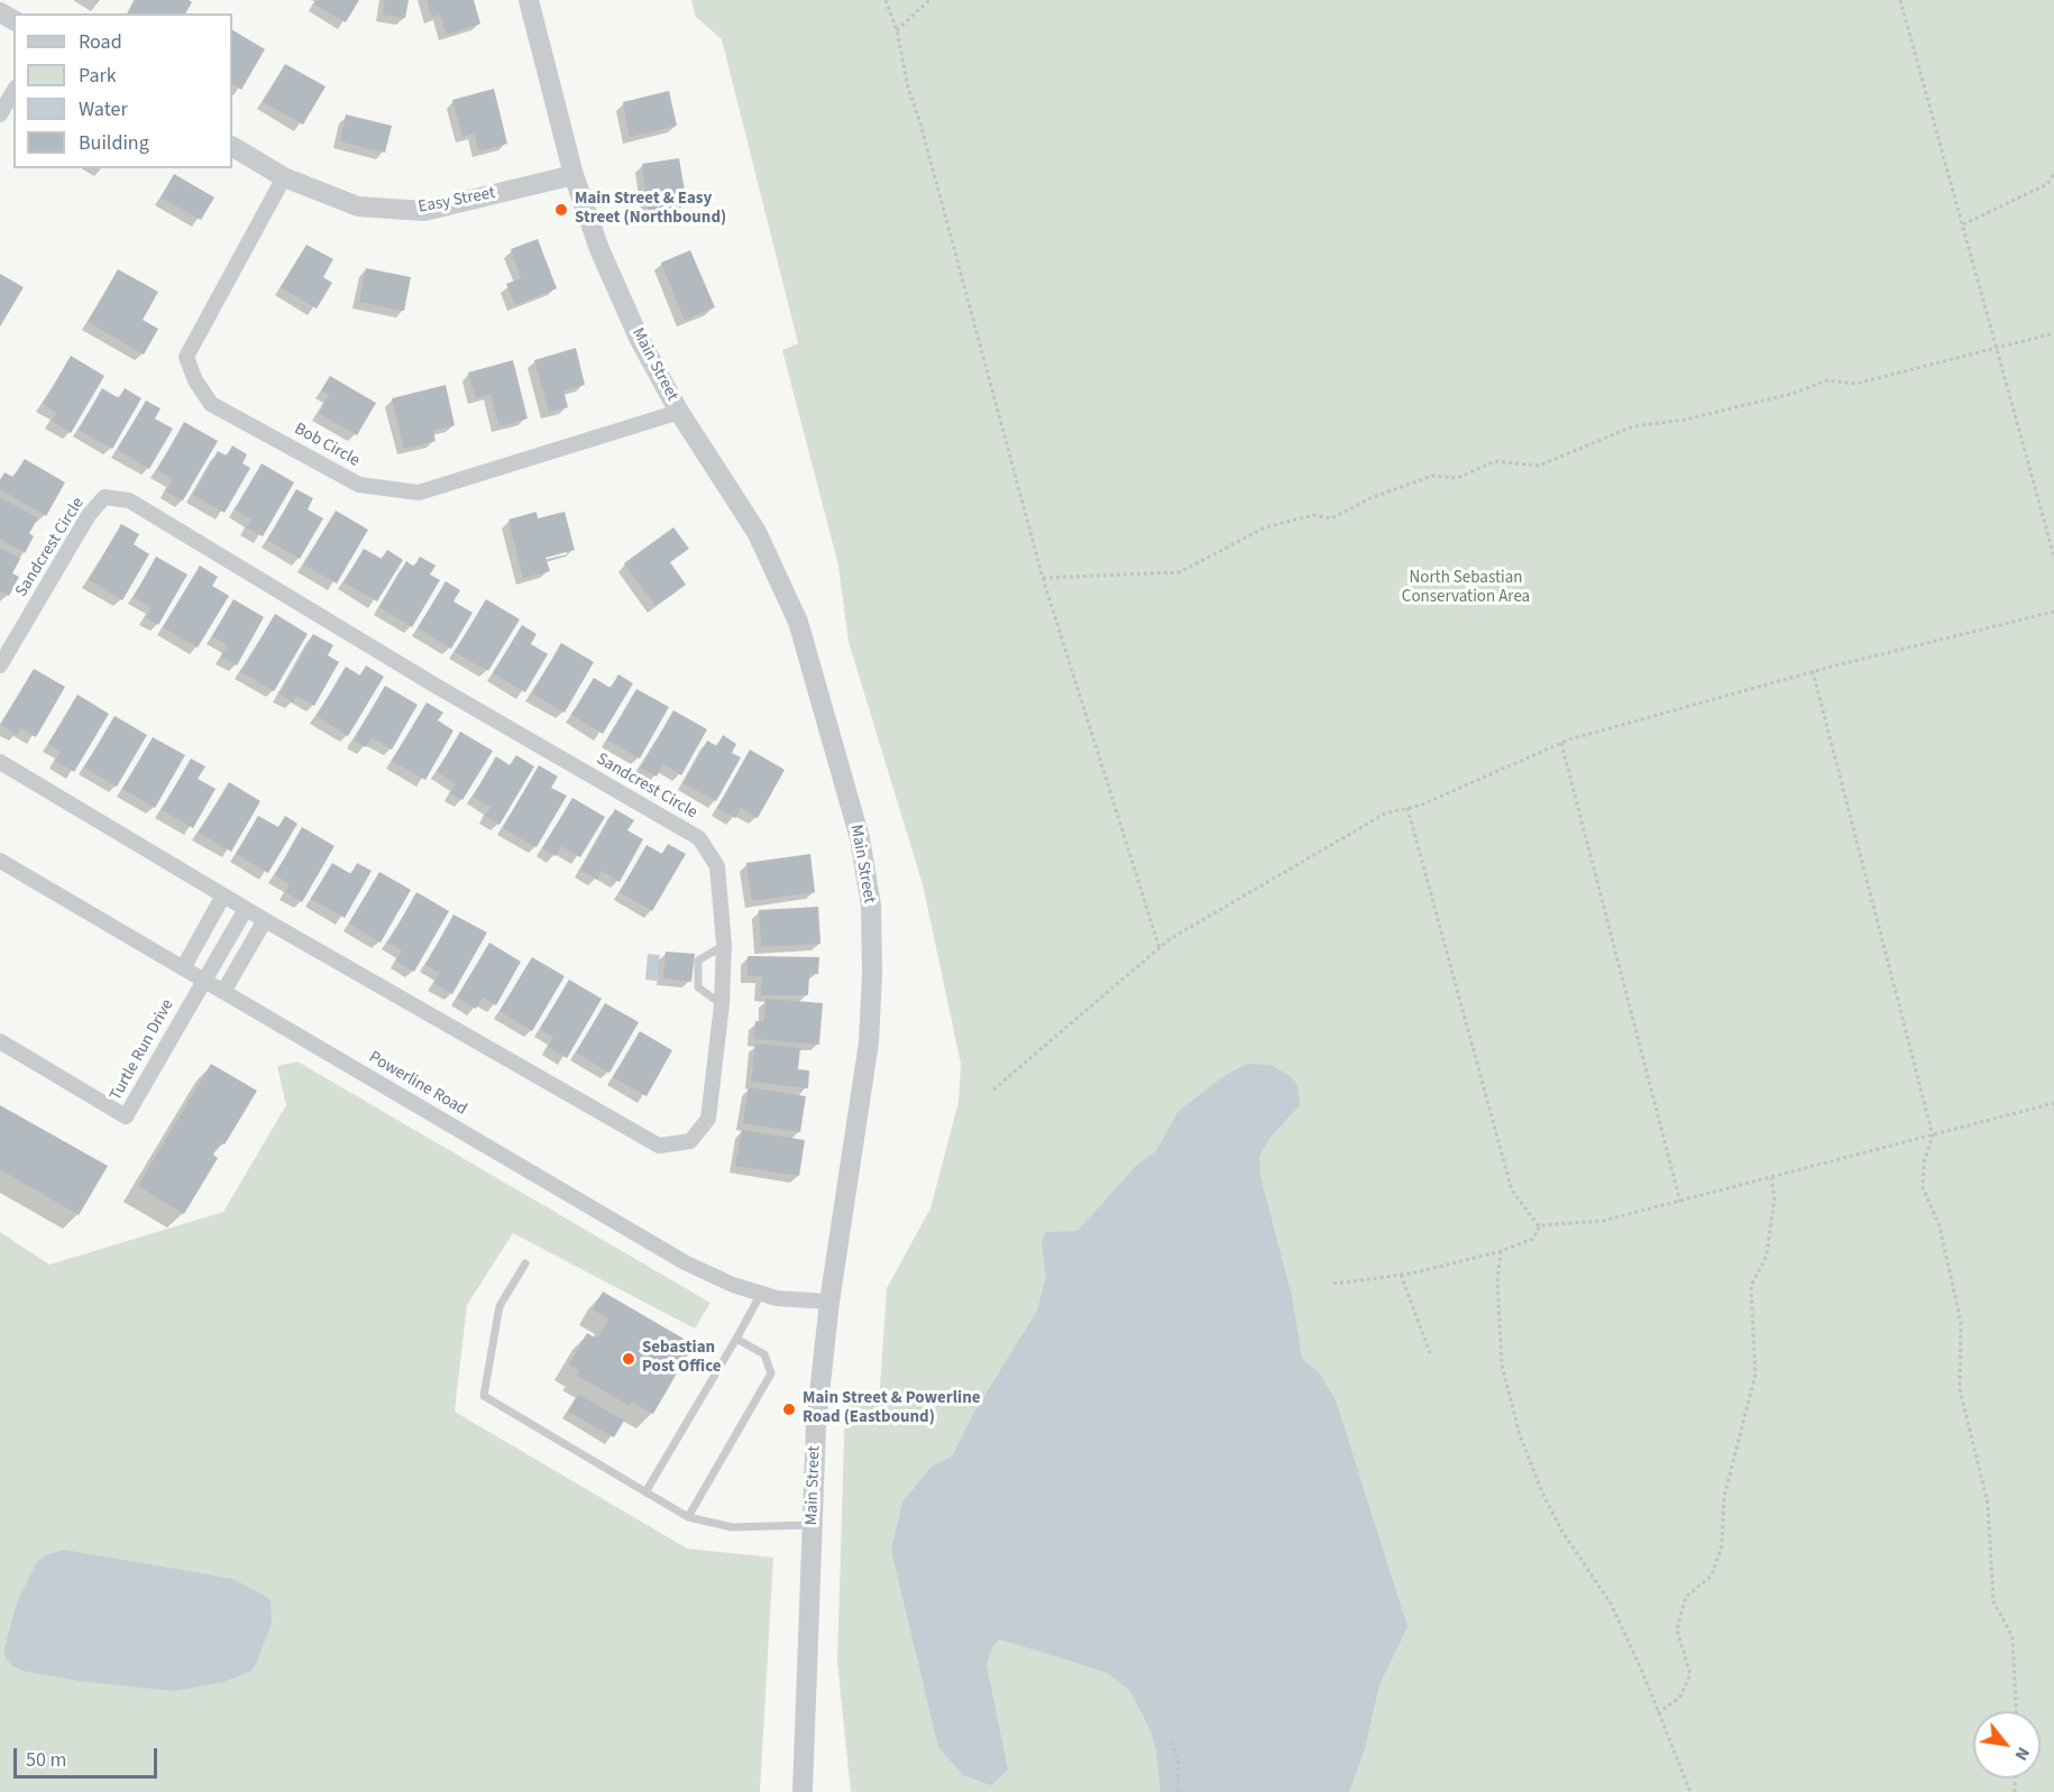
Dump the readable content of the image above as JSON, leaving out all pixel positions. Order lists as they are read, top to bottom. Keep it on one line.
{"streets":{"street":["Easy Street","Main Street","Bob Circle","Sandcrest Circle","Turtle Run Drive","Powerline Road"]},"crossings":[["Easy Street","Main Street"],["Easy Street","Bob Circle"],["Main Street","Bob Circle"],["Main Street","Powerline Road"],["Turtle Run Drive","Powerline Road"]],"parks":["North Sebastian Conservation Area"],"places":["Main Street & Easy Street (Northbound)","Sebastian Post Office","Main Street & Powerline Road (Eastbound)"],"legend":["Road","Park","Water","Building"],"scale_bar":"50 m","north":"bottom right"}
